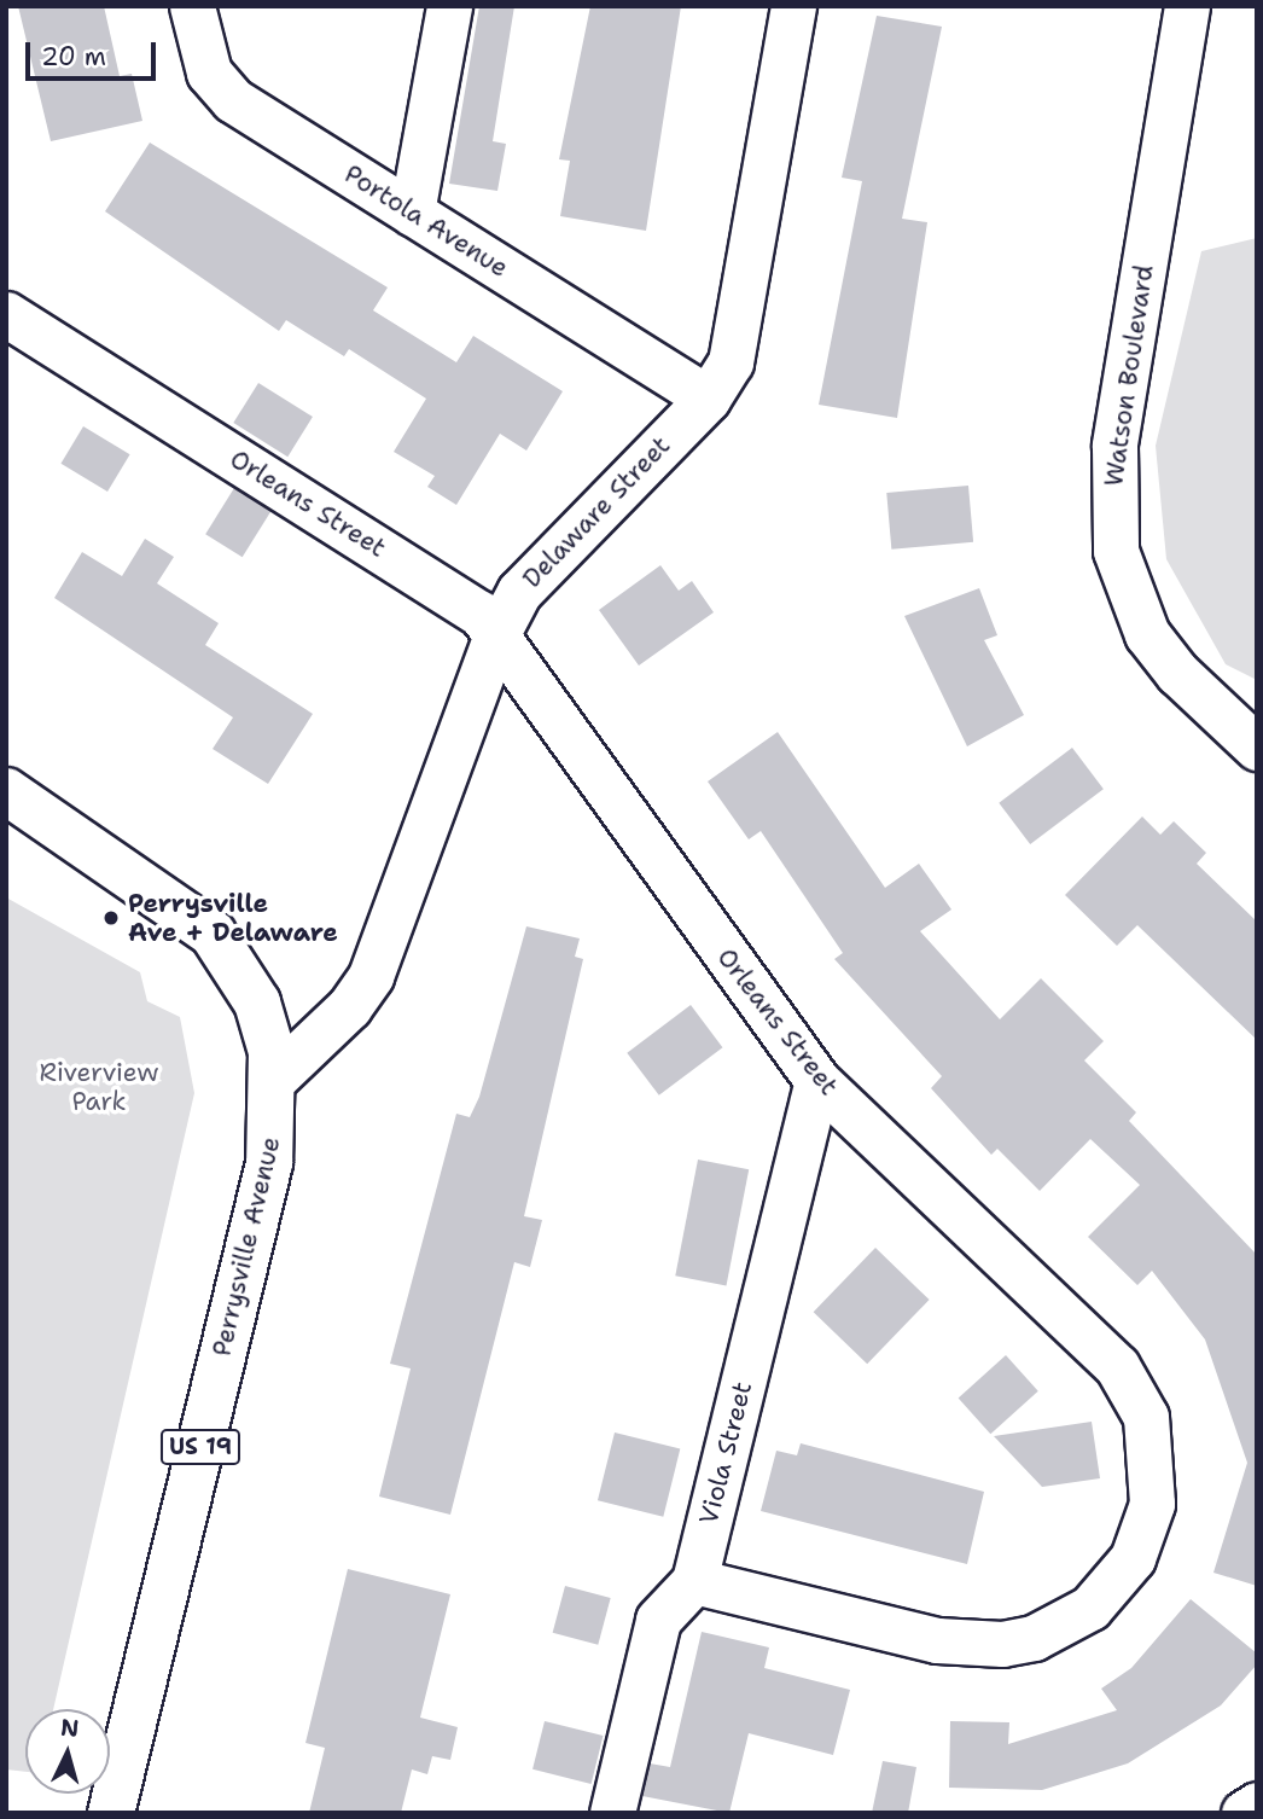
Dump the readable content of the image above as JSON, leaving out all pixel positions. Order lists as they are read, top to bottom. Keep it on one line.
{"streets":{"main road":["Perrysville Avenue","US 19"],"street":["Portola Avenue","Watson Boulevard","Orleans Street","Delaware Street","Viola Street"]},"crossings":[["Portola Avenue","Delaware Street"],["Orleans Street","Delaware Street"],["Orleans Street","Viola Street"],["Delaware Street","Perrysville Avenue"]],"parks":["Riverview Park"],"places":["Perrysville Ave + Delaware"],"scale_bar":"20 m","north":"top"}
